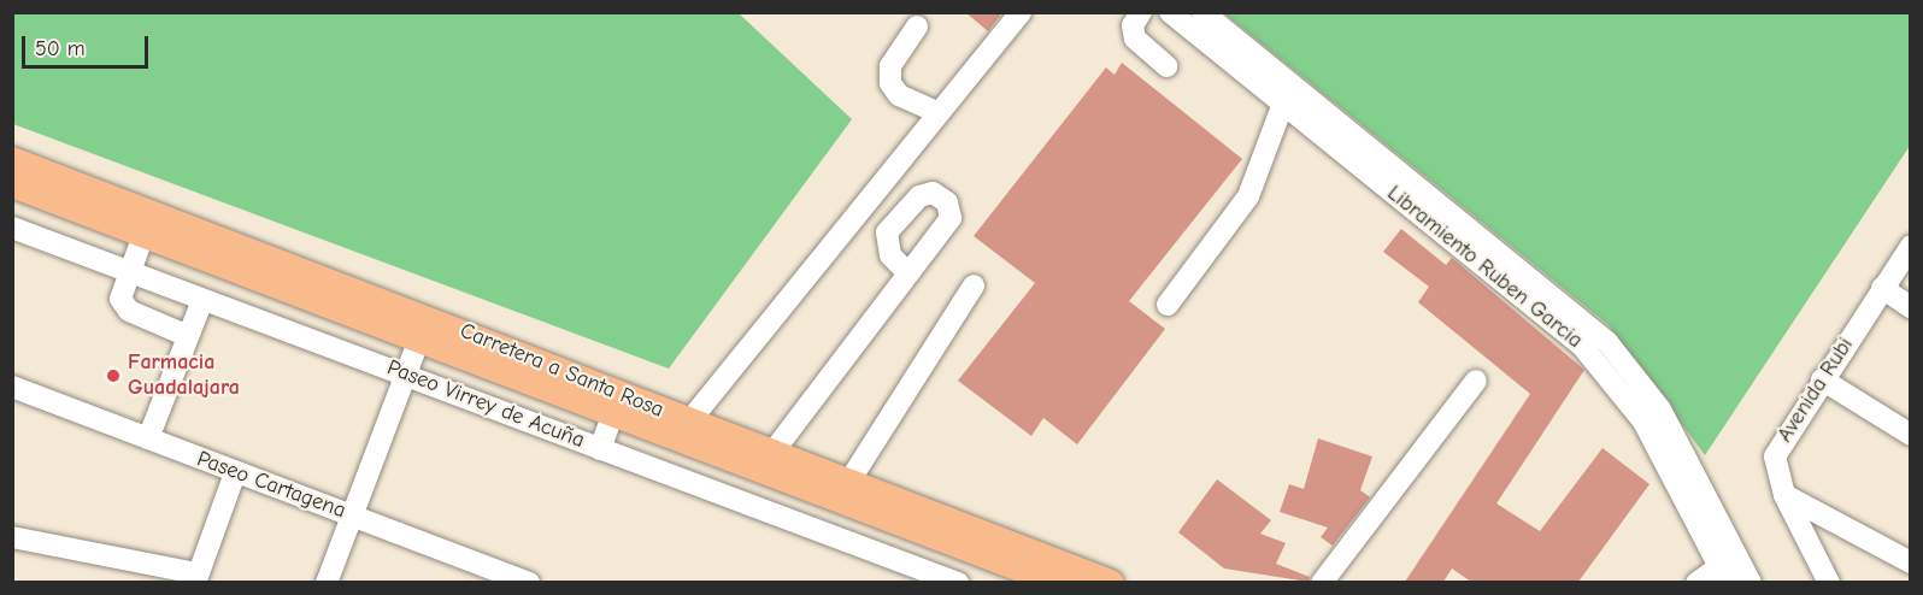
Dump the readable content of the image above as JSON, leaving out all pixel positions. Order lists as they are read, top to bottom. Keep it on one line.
{"streets":{"main road":["Carretera a Santa Rosa"],"street":["Libramiento Ruben Garcia","Avenida Rubi","Paseo Virrey de Acuña","Paseo Cartagena"]},"places":["Farmacia Guadalajara"],"scale_bar":"50 m"}
